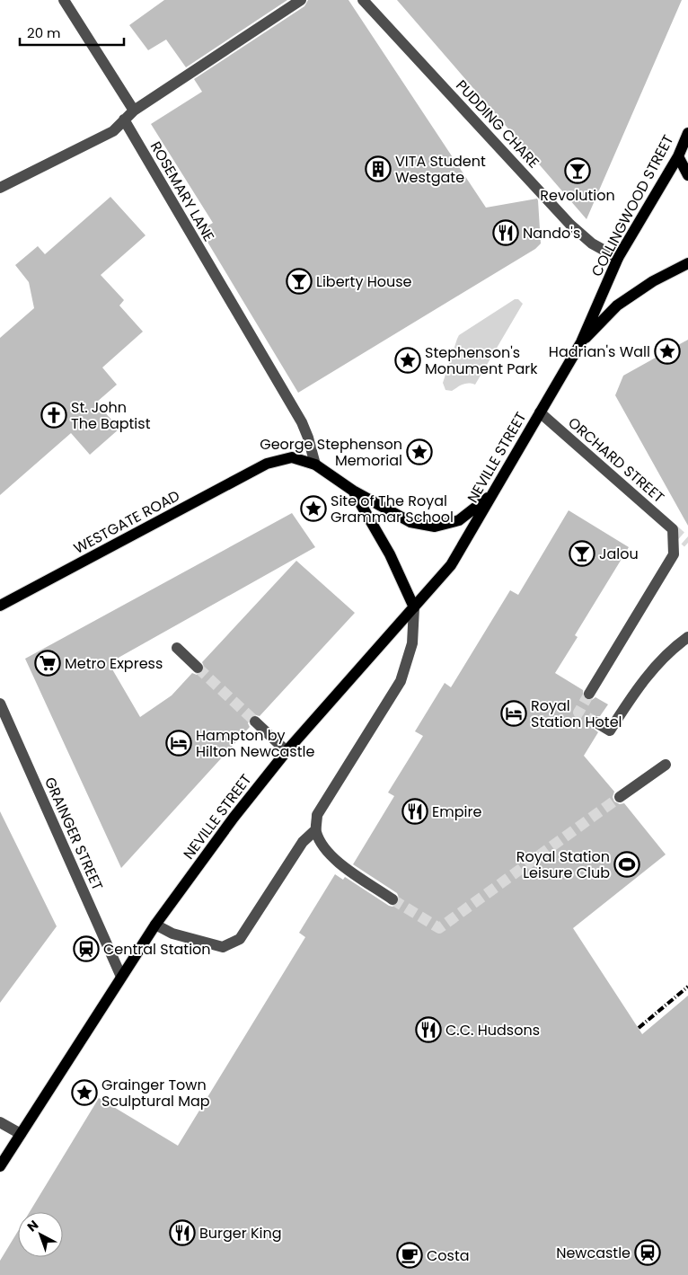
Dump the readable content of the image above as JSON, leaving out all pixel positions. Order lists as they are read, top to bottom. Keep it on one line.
{"streets":{"main road":["COLLINGWOOD STREET","NEVILLE STREET","WESTGATE ROAD"],"street":["PUDDING CHARE","ROSEMARY LANE","ORCHARD STREET","GRAINGER STREET"]},"crossings":[["PUDDING CHARE","COLLINGWOOD STREET"],["ROSEMARY LANE","WESTGATE ROAD"],["COLLINGWOOD STREET","NEVILLE STREET"],["NEVILLE STREET","ORCHARD STREET"],["NEVILLE STREET","WESTGATE ROAD"],["NEVILLE STREET","GRAINGER STREET"]],"places":{"building":["VITA Student Westgate"],"bar":["Revolution","Liberty House","Jalou"],"restaurant":["Nando's","Empire","C.C. Hudsons","Burger King"],"place":["Hadrian's Wall","Stephenson's Monument Park","George Stephenson Memorial","Site of The Royal Grammar School","Grainger Town Sculptural Map"],"church":["St. John The Baptist"],"supermarket":["Metro Express"],"hotel":["Royal Station Hotel","Hampton by Hilton Newcastle"],"sports":["Royal Station Leisure Club"],"station":["Central Station","Newcastle"],"cafe":["Costa"]},"scale_bar":"20 m","north":"top left"}
